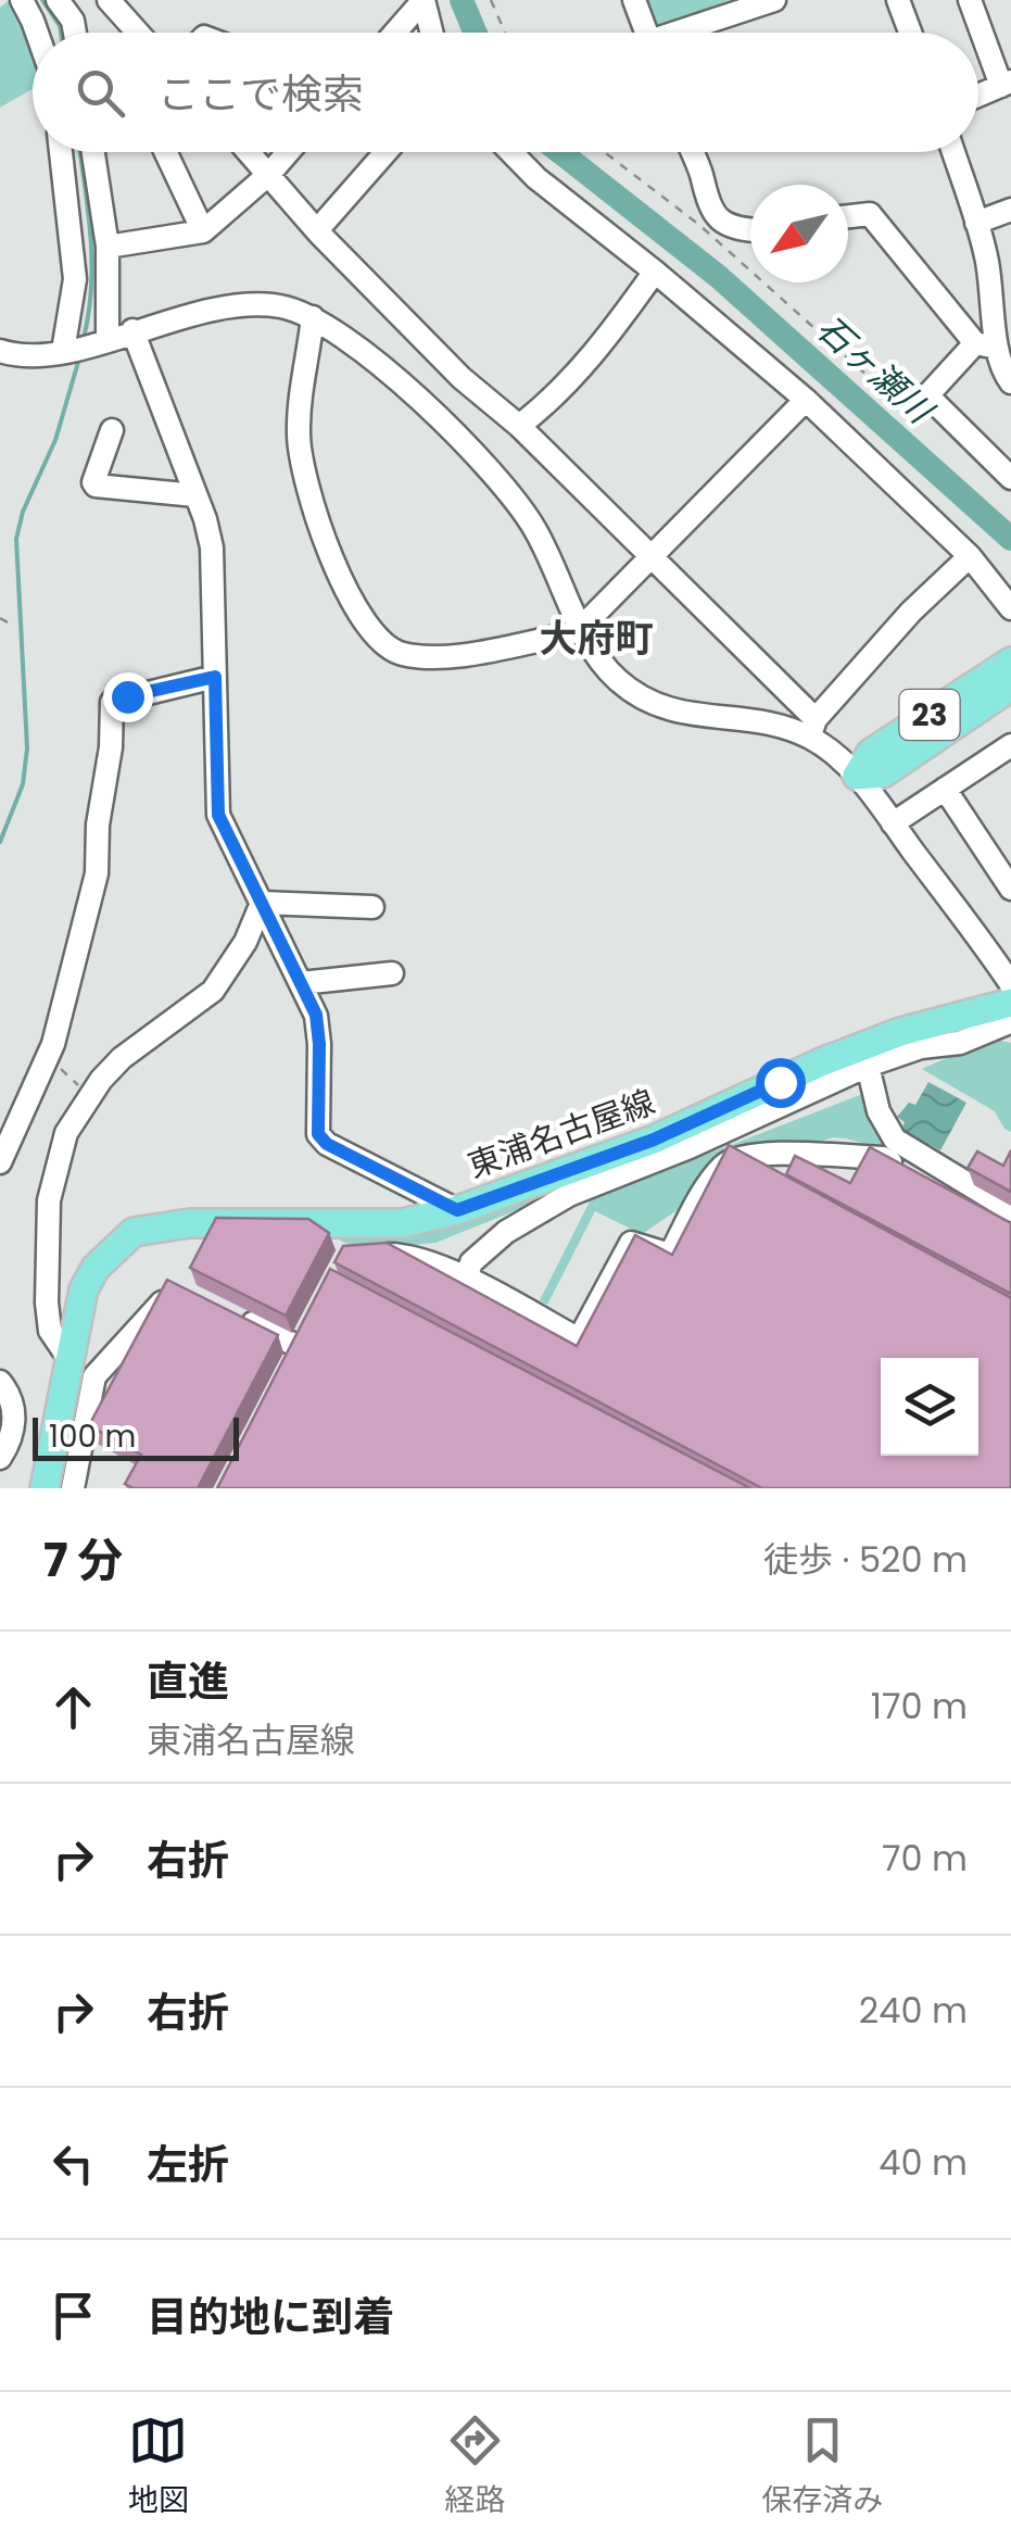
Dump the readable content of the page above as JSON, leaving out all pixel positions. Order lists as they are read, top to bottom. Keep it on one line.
{"streets":{"main road":["23","東浦名古屋線"]},"districts":["大府町"],"water":["石ヶ瀬川"],"scale_bar":"100 m","north":"bottom left","page":{"search":"ここで検索","scale":"100 m","heading":["7 分","徒歩 · 520 m"],"list":[["直進","東浦名古屋線","170 m"],["右折","70 m"],["右折","240 m"],["左折","40 m"],"目的地に到着"],"nav":["地図","経路","保存済み"]}}
